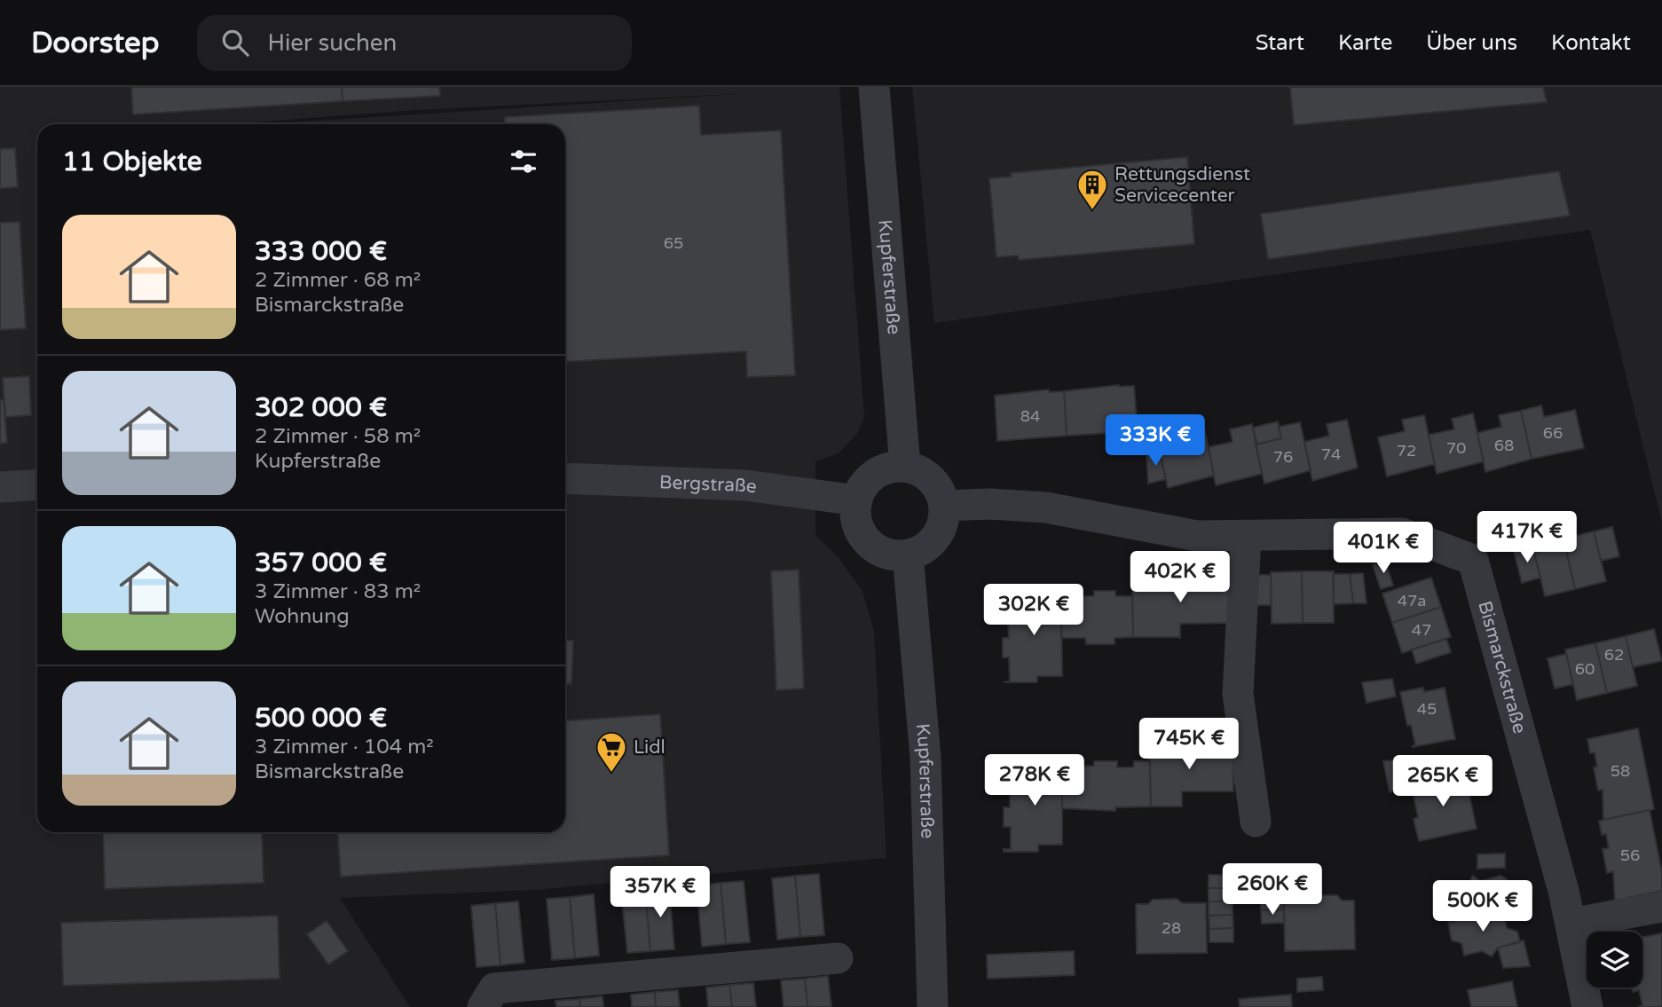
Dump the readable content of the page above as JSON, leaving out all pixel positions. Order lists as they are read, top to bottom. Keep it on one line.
{"streets":{"street":["Kupferstraße","Bergstraße","Bismarckstraße"]},"crossings":[["Kupferstraße","Bergstraße"],["Kupferstraße","Bismarckstraße"],["Bergstraße","Bismarckstraße"]],"places":{"building":["Rettungsdienst Servicecenter"],"supermarket":["Lidl"]},"house_numbers":["65","84","66","68","70","72","74","76","47a","47","62","60","45","58","56","28"],"page":{"header":"Doorstep","search":"Hier suchen","nav":["Start","Karte","Über uns","Kontakt"],"heading":"11 Objekte","list":[{"name":"333 000 €","note":"2 Zimmer · 68 m² · Bismarckstraße"},{"name":"302 000 €","note":"2 Zimmer · 58 m² · Kupferstraße"},{"name":"357 000 €","note":"3 Zimmer · 83 m² · Wohnung"},{"name":"500 000 €","note":"3 Zimmer · 104 m² · Bismarckstraße"}],"price":["333K €","417K €","401K €","402K €","302K €","745K €","278K €","265K €","260K €","357K €","500K €"]}}
